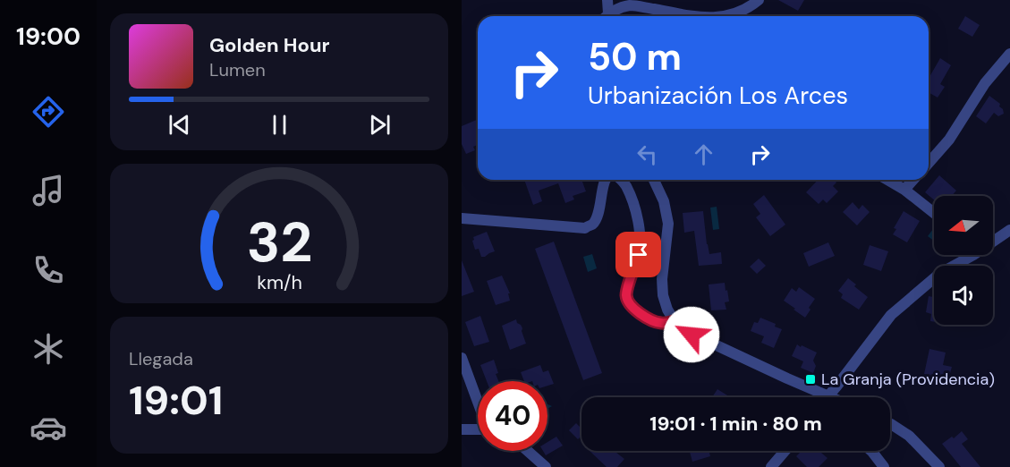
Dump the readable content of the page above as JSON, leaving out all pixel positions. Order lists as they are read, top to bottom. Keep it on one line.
{"places":{"transit":["La Granja (Providencia)"]},"north":"left","page":{"tabs":"19:00","turn":["50 m","Urbanización Los Arces"],"song":["Golden Hour","Lumen"],"tile":["Llegada","19:01"],"limit":"40","trip":"19:01 · 1 min · 80 m","gauge":["32","km/h"]}}
